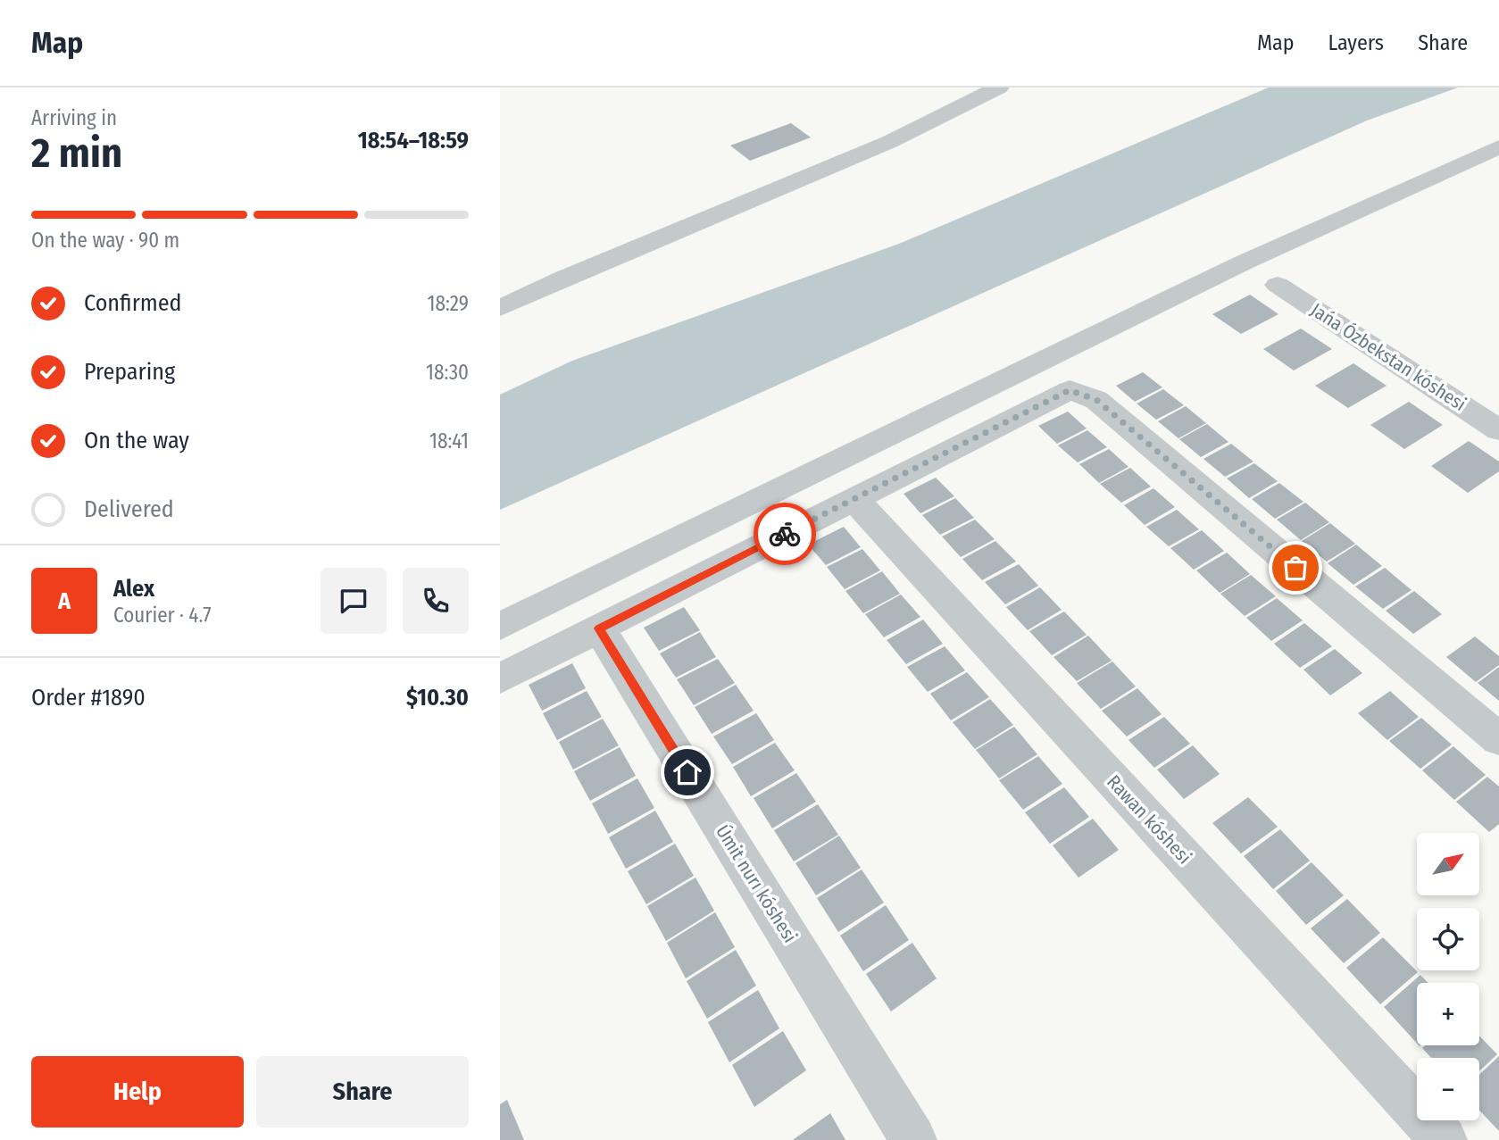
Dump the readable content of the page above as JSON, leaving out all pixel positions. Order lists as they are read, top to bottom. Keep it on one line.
{"streets":{"street":["Jańa Ózbekstan kóshesi","Rawan kóshesi","Úmit nurı kóshesi"]},"north":"top right","page":{"header":"Map","nav":["Map","Layers","Share"],"heading":["2 min","Arriving in","18:54–18:59"],"panel":["Alex","Courier · 4.7","Order #1890","$10.30"],"bar":"On the way · 90 m","list":[["Confirmed","18:29"],["Preparing","18:30"],["On the way","18:41"],"Delivered"],"round":"A","map_buttons":["+","−"],"buttons":["Help","Share"]}}
